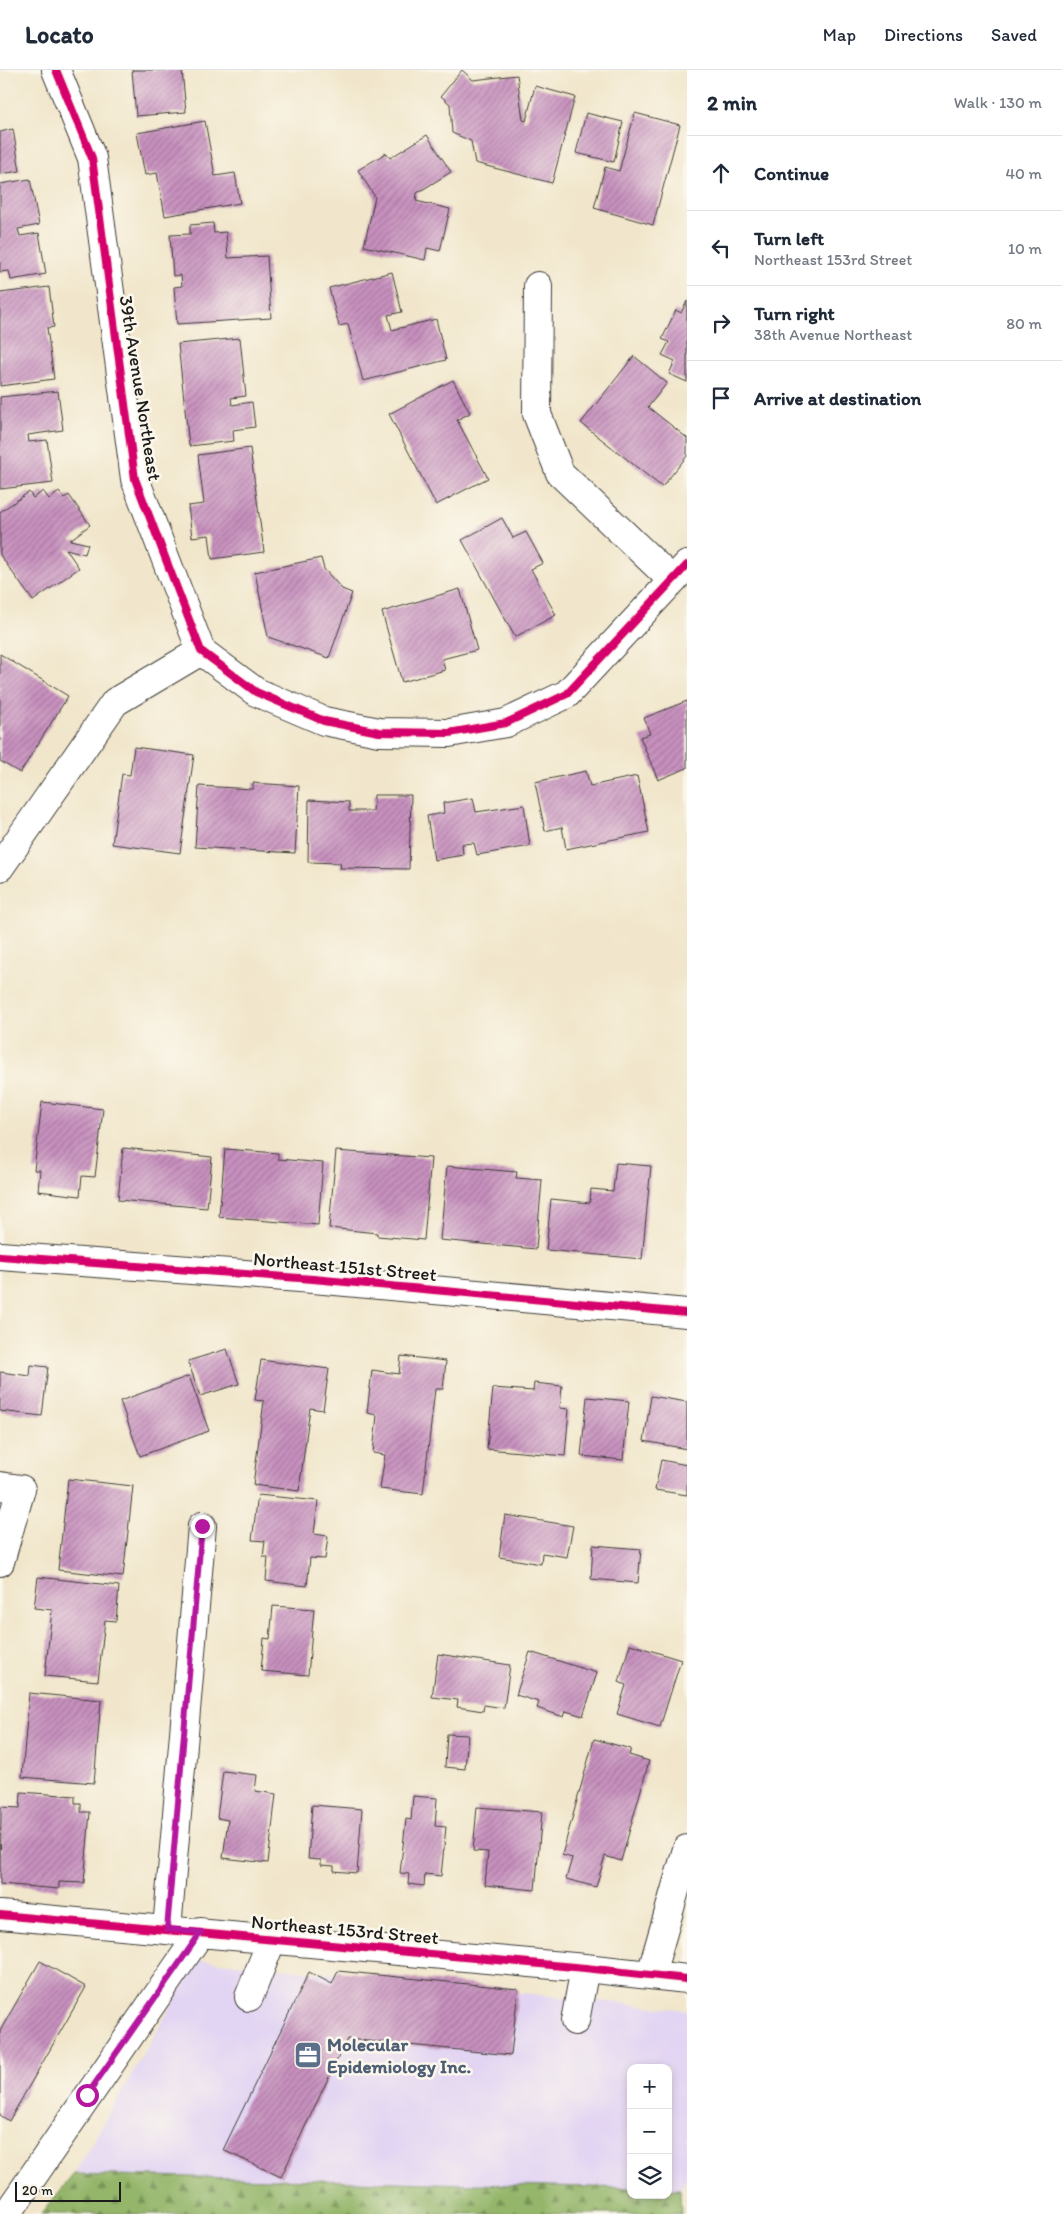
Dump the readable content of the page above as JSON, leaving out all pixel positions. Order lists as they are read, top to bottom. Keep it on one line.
{"streets":{"street":["39th Avenue Northeast","Northeast 151st Street","Northeast 153rd Street"]},"places":{"office":["Molecular Epidemiology Inc."]},"scale_bar":"20 m","page":{"header":"Locato","nav":["Map","Directions","Saved"],"heading":["2 min","Walk · 130 m"],"list":[["Continue","40 m"],["Turn left","Northeast 153rd Street","10 m"],["Turn right","38th Avenue Northeast","80 m"],"Arrive at destination"],"map_buttons":["+","−"],"scale":"20 m"}}
